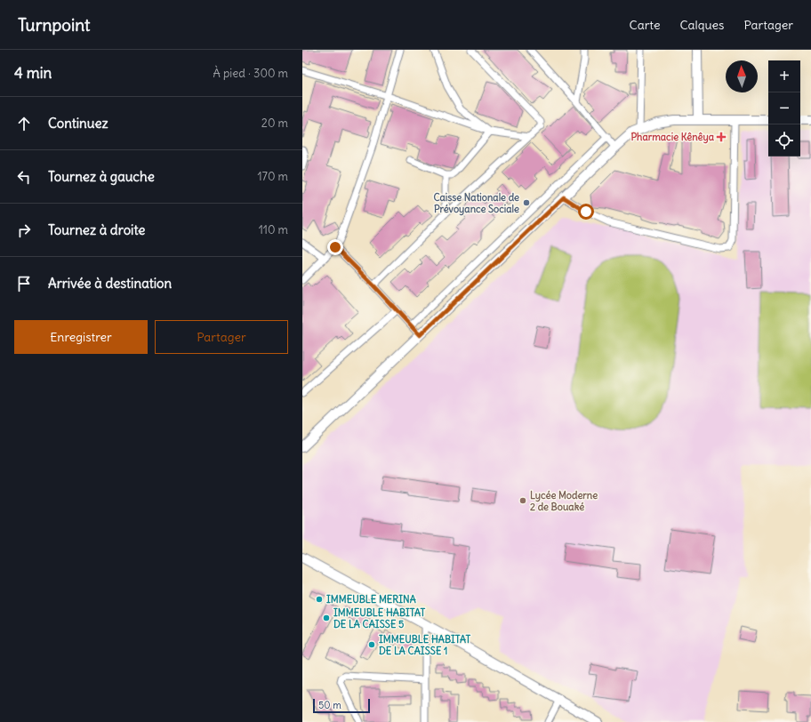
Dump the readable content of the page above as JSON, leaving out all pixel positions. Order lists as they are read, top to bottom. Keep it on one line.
{"places":{"health":["Pharmacie Kênêya"],"other":["Caisse Nationale de Prévoyance Sociale","Lycée Moderne 2 de Bouaké","IMMEUBLE MERINA","IMMEUBLE HABITAT DE LA CAISSE 5","IMMEUBLE HABITAT DE LA CAISSE 1"]},"scale_bar":"50 m","north":"top","page":{"header":"Turnpoint","nav":["Carte","Calques","Partager"],"heading":["4 min","À pied · 300 m"],"map_buttons":["+","−"],"list":[["Continuez","20 m"],["Tournez à gauche","170 m"],["Tournez à droite","110 m"],"Arrivée à destination"],"buttons":["Enregistrer","Partager"],"scale":"50 m"}}
